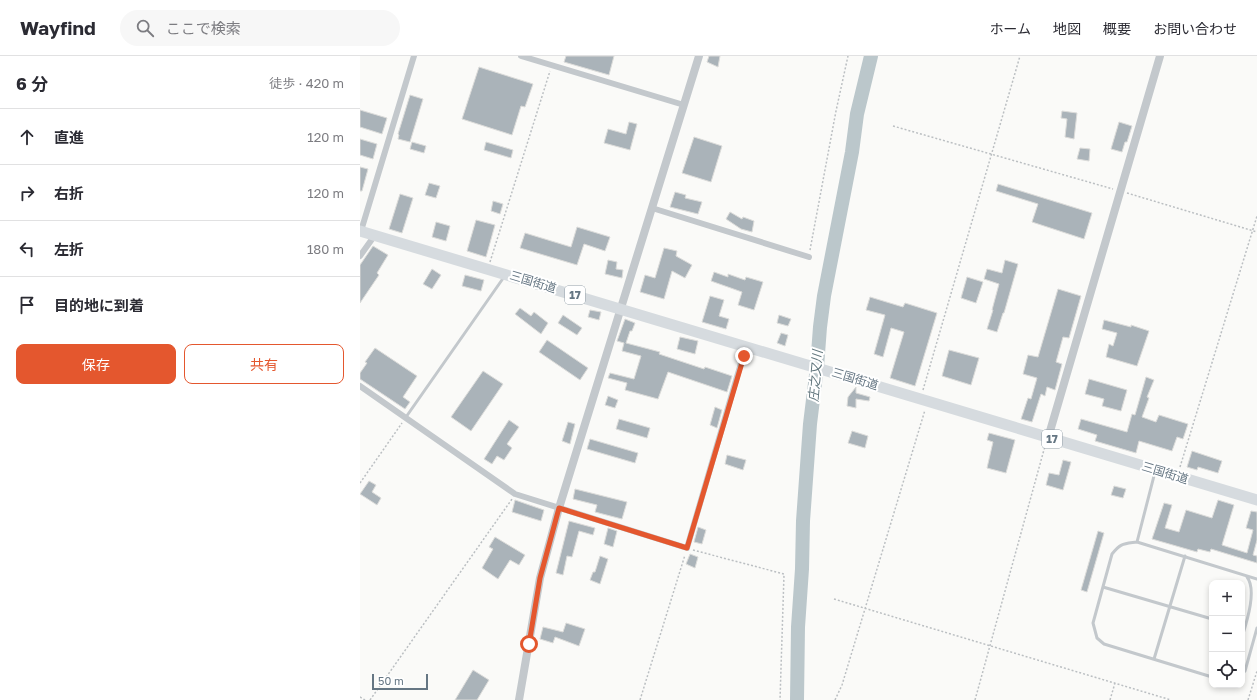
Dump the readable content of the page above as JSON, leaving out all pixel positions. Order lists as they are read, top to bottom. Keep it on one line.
{"streets":{"highway":["三国街道","17"]},"water":["庄之又川"],"scale_bar":"50 m","page":{"header":"Wayfind","search":"ここで検索","nav":["ホーム","地図","概要","お問い合わせ"],"heading":["6 分","徒歩 · 420 m"],"list":[["直進","120 m"],["右折","120 m"],["左折","180 m"],"目的地に到着"],"buttons":["保存","共有"],"map_buttons":["+","−"],"scale":"50 m"}}
